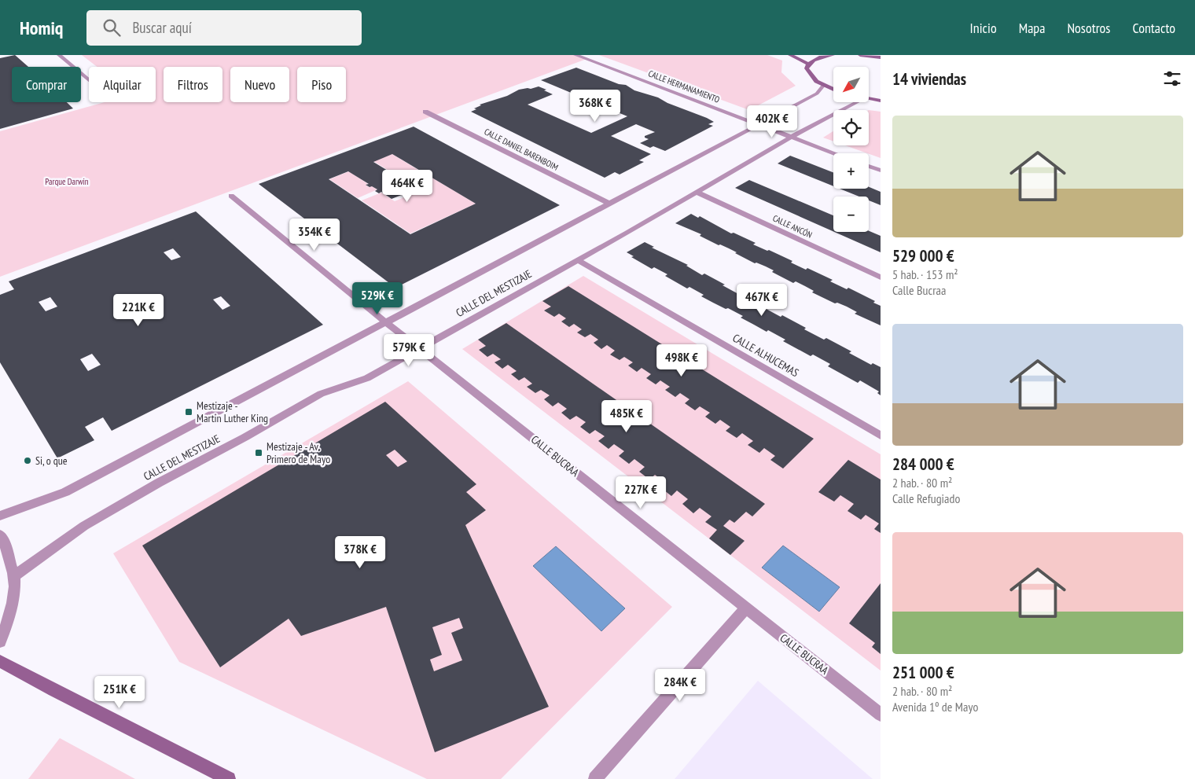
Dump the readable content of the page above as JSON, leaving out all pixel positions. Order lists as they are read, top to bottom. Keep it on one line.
{"streets":{"street":["CALLE HERMANAMIENTO","CALLE DANIEL BARENBOIM","CALLE ANCÓN","CALLE DEL MESTIZAJE","CALLE ALHUCEMAS","CALLE BUCRAA"]},"crossings":[["CALLE HERMANAMIENTO","CALLE DEL MESTIZAJE"],["CALLE ANCÓN","CALLE DEL MESTIZAJE"],["CALLE DEL MESTIZAJE","CALLE ALHUCEMAS"],["CALLE DEL MESTIZAJE","CALLE BUCRAA"]],"parks":["Parque Darwin"],"places":{"transit":["Mestizaje - Martin Luther King","Mestizaje - Av. Primero de Mayo"],"other":["Si, o que"]},"north":"bottom left","page":{"header":"Homiq","search":"Buscar aquí","nav":["Inicio","Mapa","Nosotros","Contacto"],"heading":"14 viviendas","map_buttons":["+","−"],"chip":["Comprar","Alquilar","Filtros","Nuevo","Piso"],"price":["368K €","402K €","464K €","354K €","529K €","467K €","221K €","579K €","498K €","485K €","227K €","378K €","284K €","251K €"],"list":[{"name":"529 000 €","note":"5 hab. · 153 m² · Calle Bucraa"},{"name":"284 000 €","note":"2 hab. · 80 m² · Calle Refugiado"},{"name":"251 000 €","note":"2 hab. · 80 m² · Avenida 1º de Mayo"}]}}
